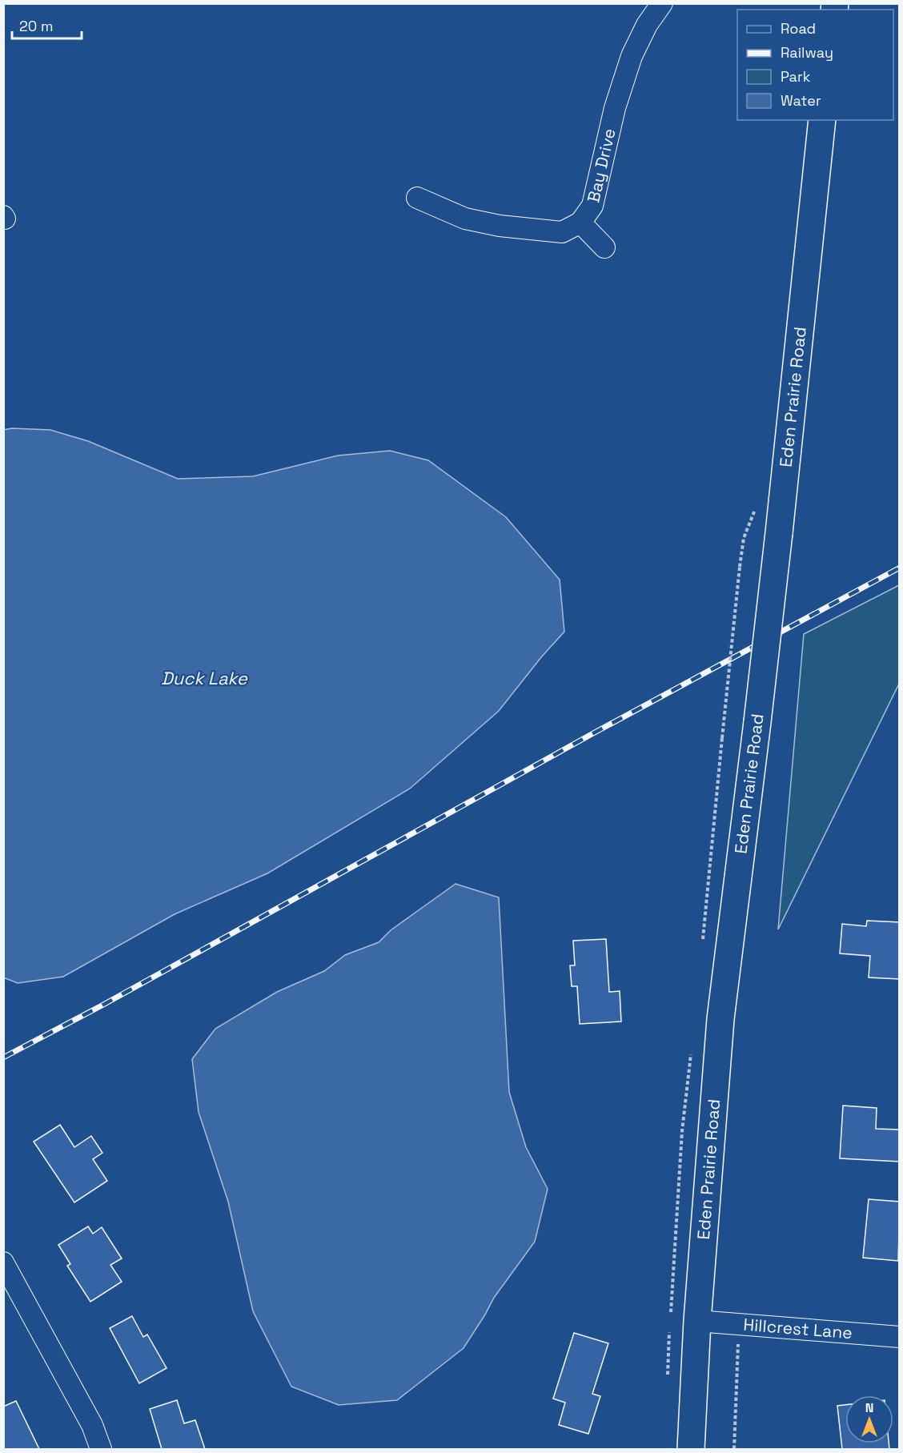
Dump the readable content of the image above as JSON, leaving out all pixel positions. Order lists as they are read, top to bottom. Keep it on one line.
{"streets":{"main road":["Eden Prairie Road"],"street":["Bay Drive","Hillcrest Lane"]},"crossings":[["Eden Prairie Road","Hillcrest Lane"]],"water":["Duck Lake"],"legend":["Road","Railway","Park","Water"],"scale_bar":"20 m","north":"top"}
